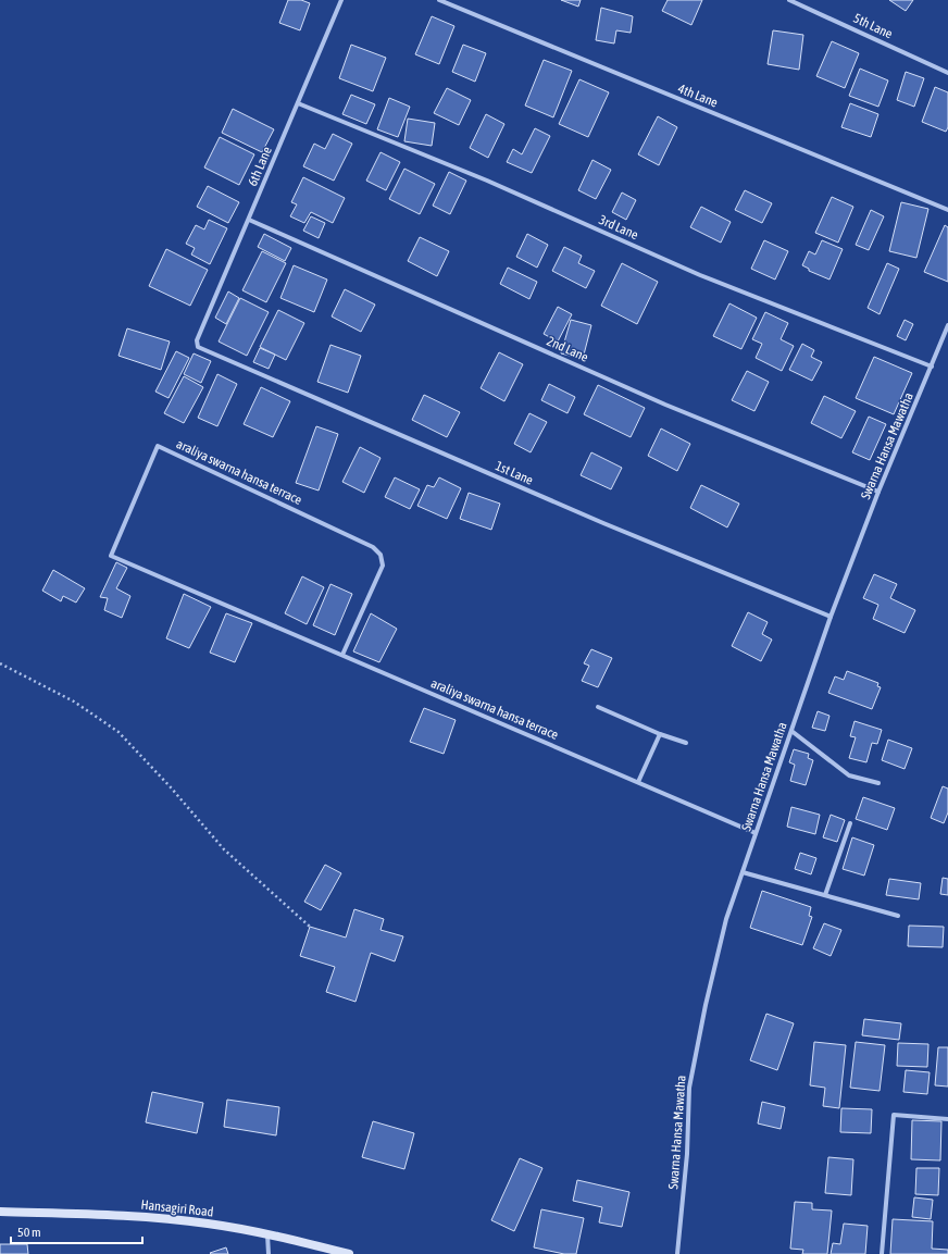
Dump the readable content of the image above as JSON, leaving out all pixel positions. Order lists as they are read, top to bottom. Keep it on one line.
{"streets":{"street":["5th Lane","4th Lane","6th Lane","3rd Lane","2nd Lane","Swarna Hansa Mawatha","araliya swarna hansa terrace","1st Lane","Hansagiri Road"]},"crossings":[["6th Lane","3rd Lane"],["6th Lane","2nd Lane"],["6th Lane","1st Lane"],["3rd Lane","Swarna Hansa Mawatha"],["2nd Lane","Swarna Hansa Mawatha"],["Swarna Hansa Mawatha","araliya swarna hansa terrace"],["Swarna Hansa Mawatha","1st Lane"]],"scale_bar":"50 m"}
